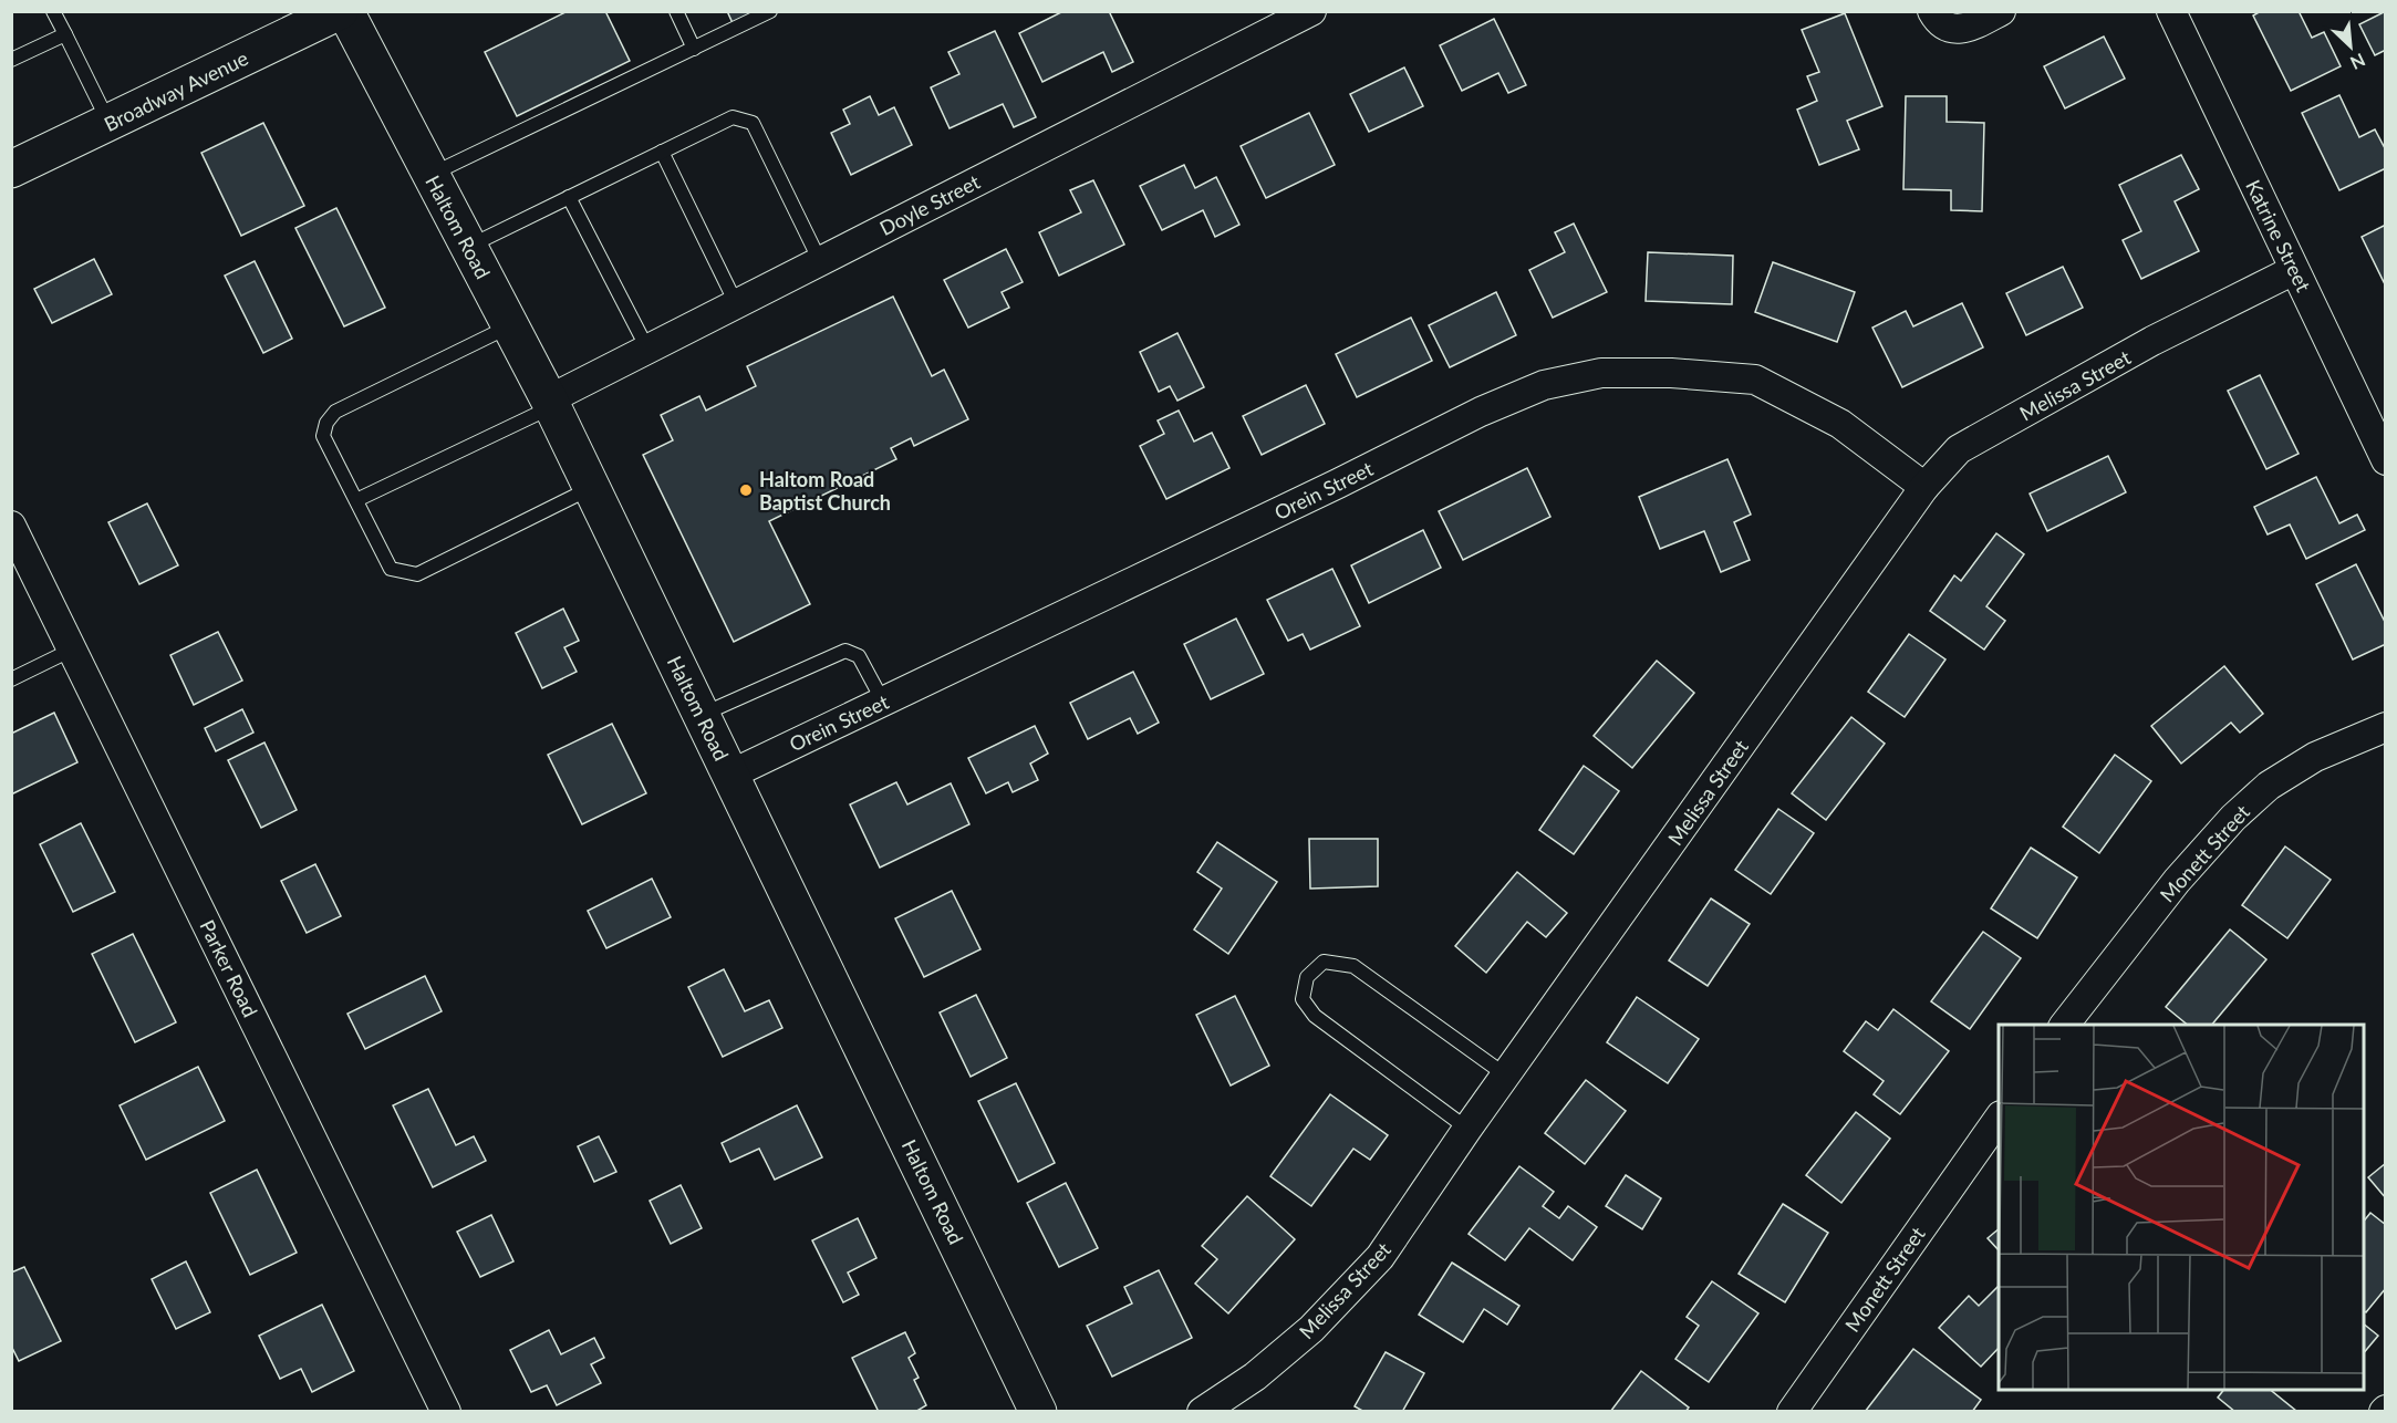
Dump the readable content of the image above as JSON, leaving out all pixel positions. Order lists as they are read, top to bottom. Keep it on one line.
{"streets":{"main road":["Broadway Avenue","Haltom Road"],"street":["Doyle Street","Katrine Street","Melissa Street","Orein Street","Monett Street","Parker Road"]},"crossings":[["Broadway Avenue","Haltom Road"],["Doyle Street","Haltom Road"],["Haltom Road","Orein Street"],["Katrine Street","Melissa Street"],["Melissa Street","Orein Street"]],"places":["Haltom Road Baptist Church"],"north":"bottom right"}
